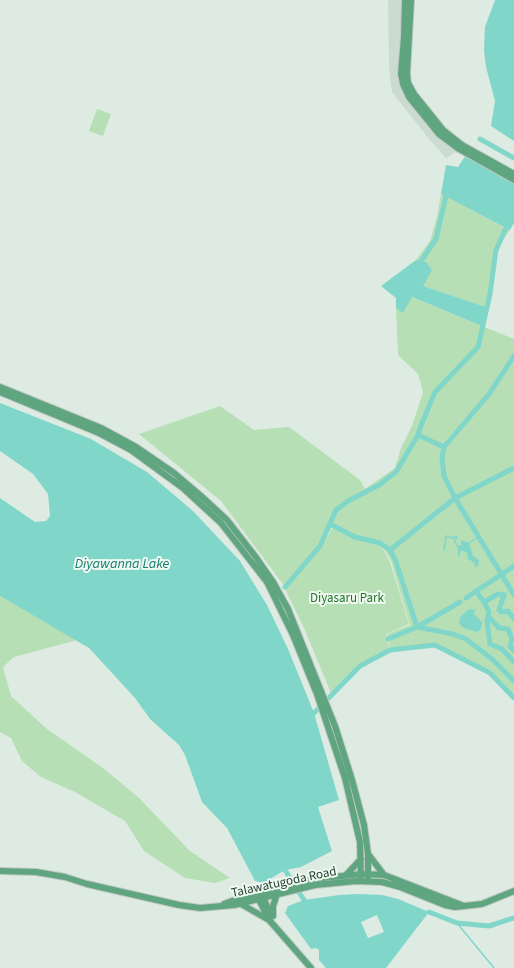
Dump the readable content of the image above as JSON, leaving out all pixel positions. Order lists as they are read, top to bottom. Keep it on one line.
{"streets":{"main road":["Talawatugoda Road"]},"water":["Diyawanna Lake"],"parks":["Diyasaru Park"]}
